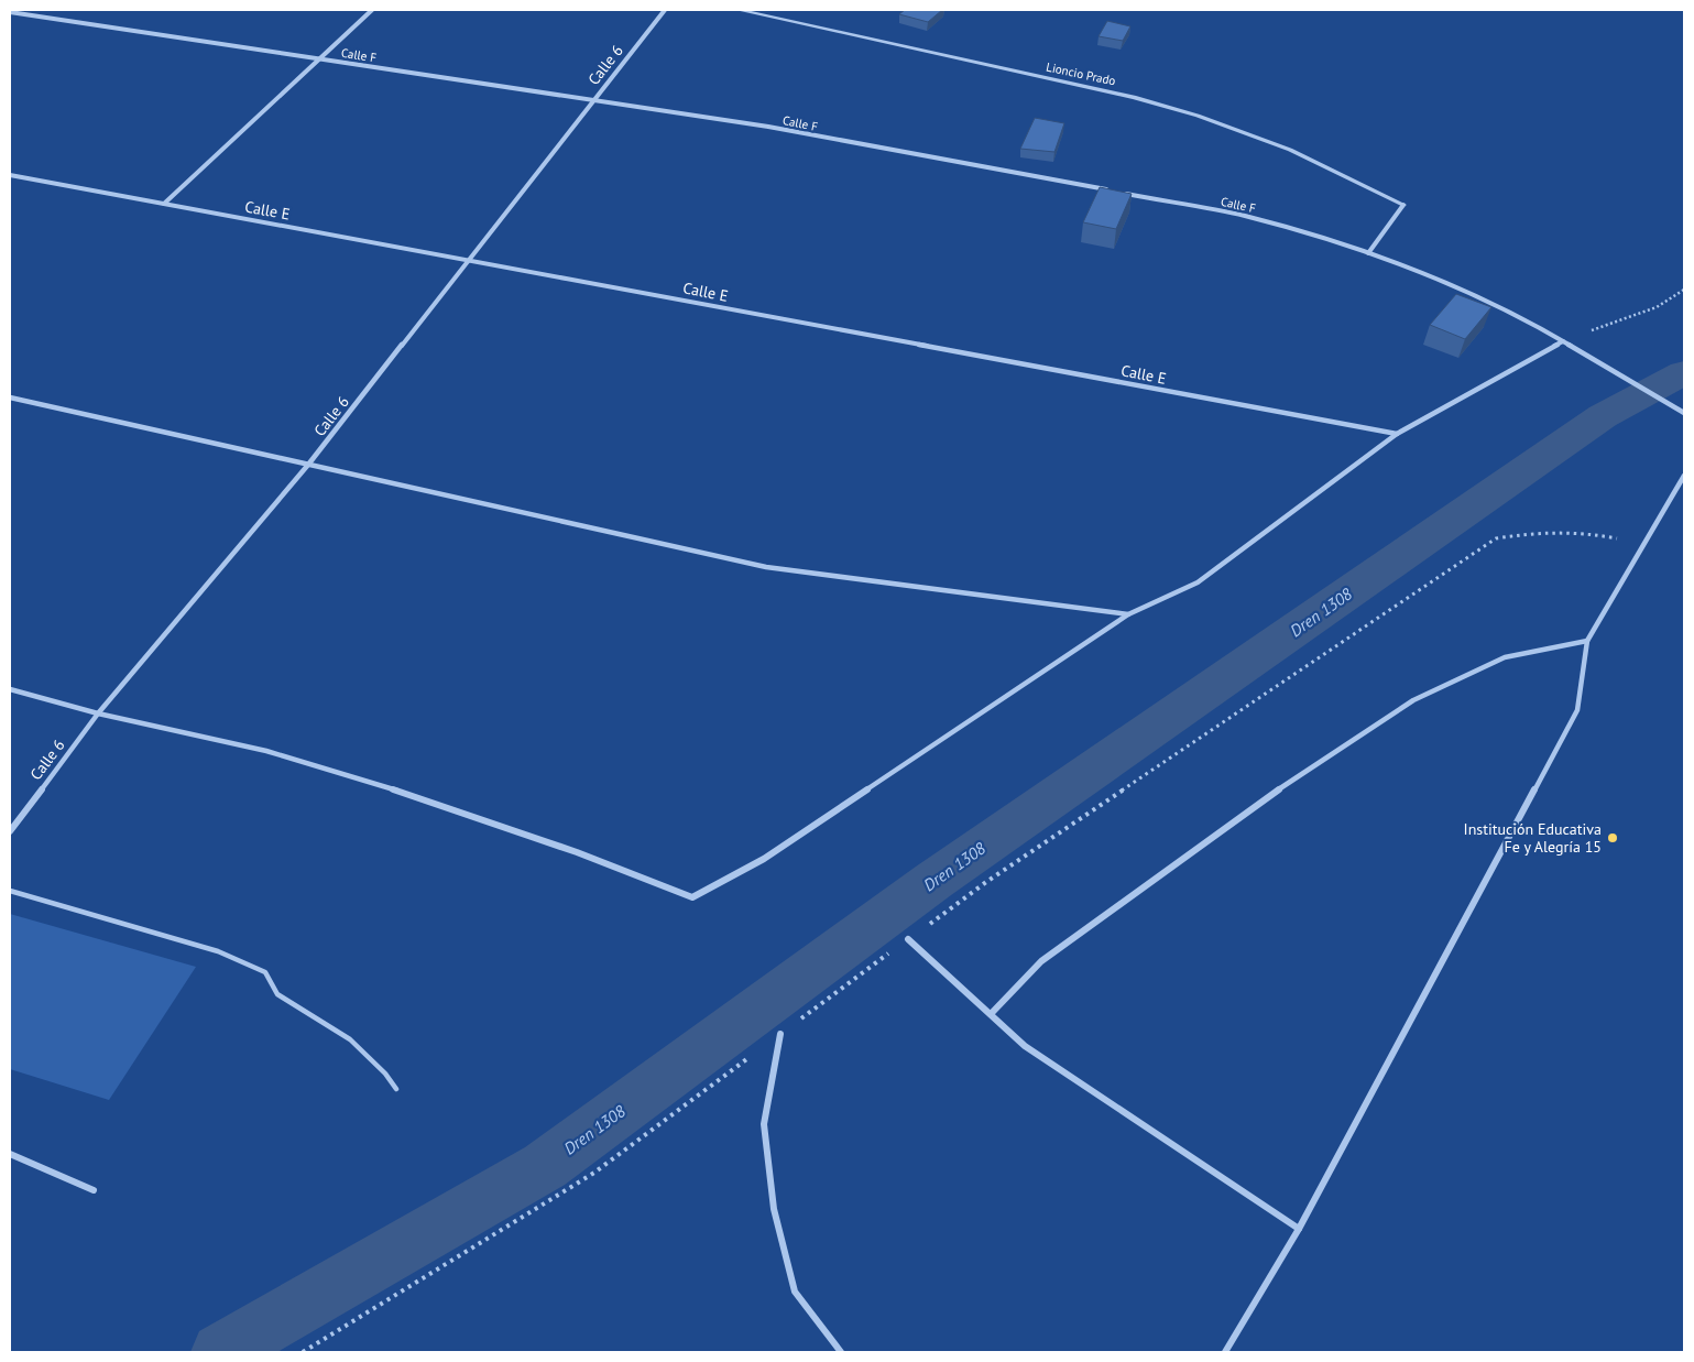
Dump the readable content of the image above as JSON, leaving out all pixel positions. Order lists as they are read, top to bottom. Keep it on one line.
{"streets":{"street":["Calle F","Calle 6","Lioncio Prado","Calle E"]},"crossings":[["Calle F","Calle 6"],["Calle 6","Calle E"]],"water":["Dren 1308"],"places":["Institución Educativa Fe y Alegría 15"]}
